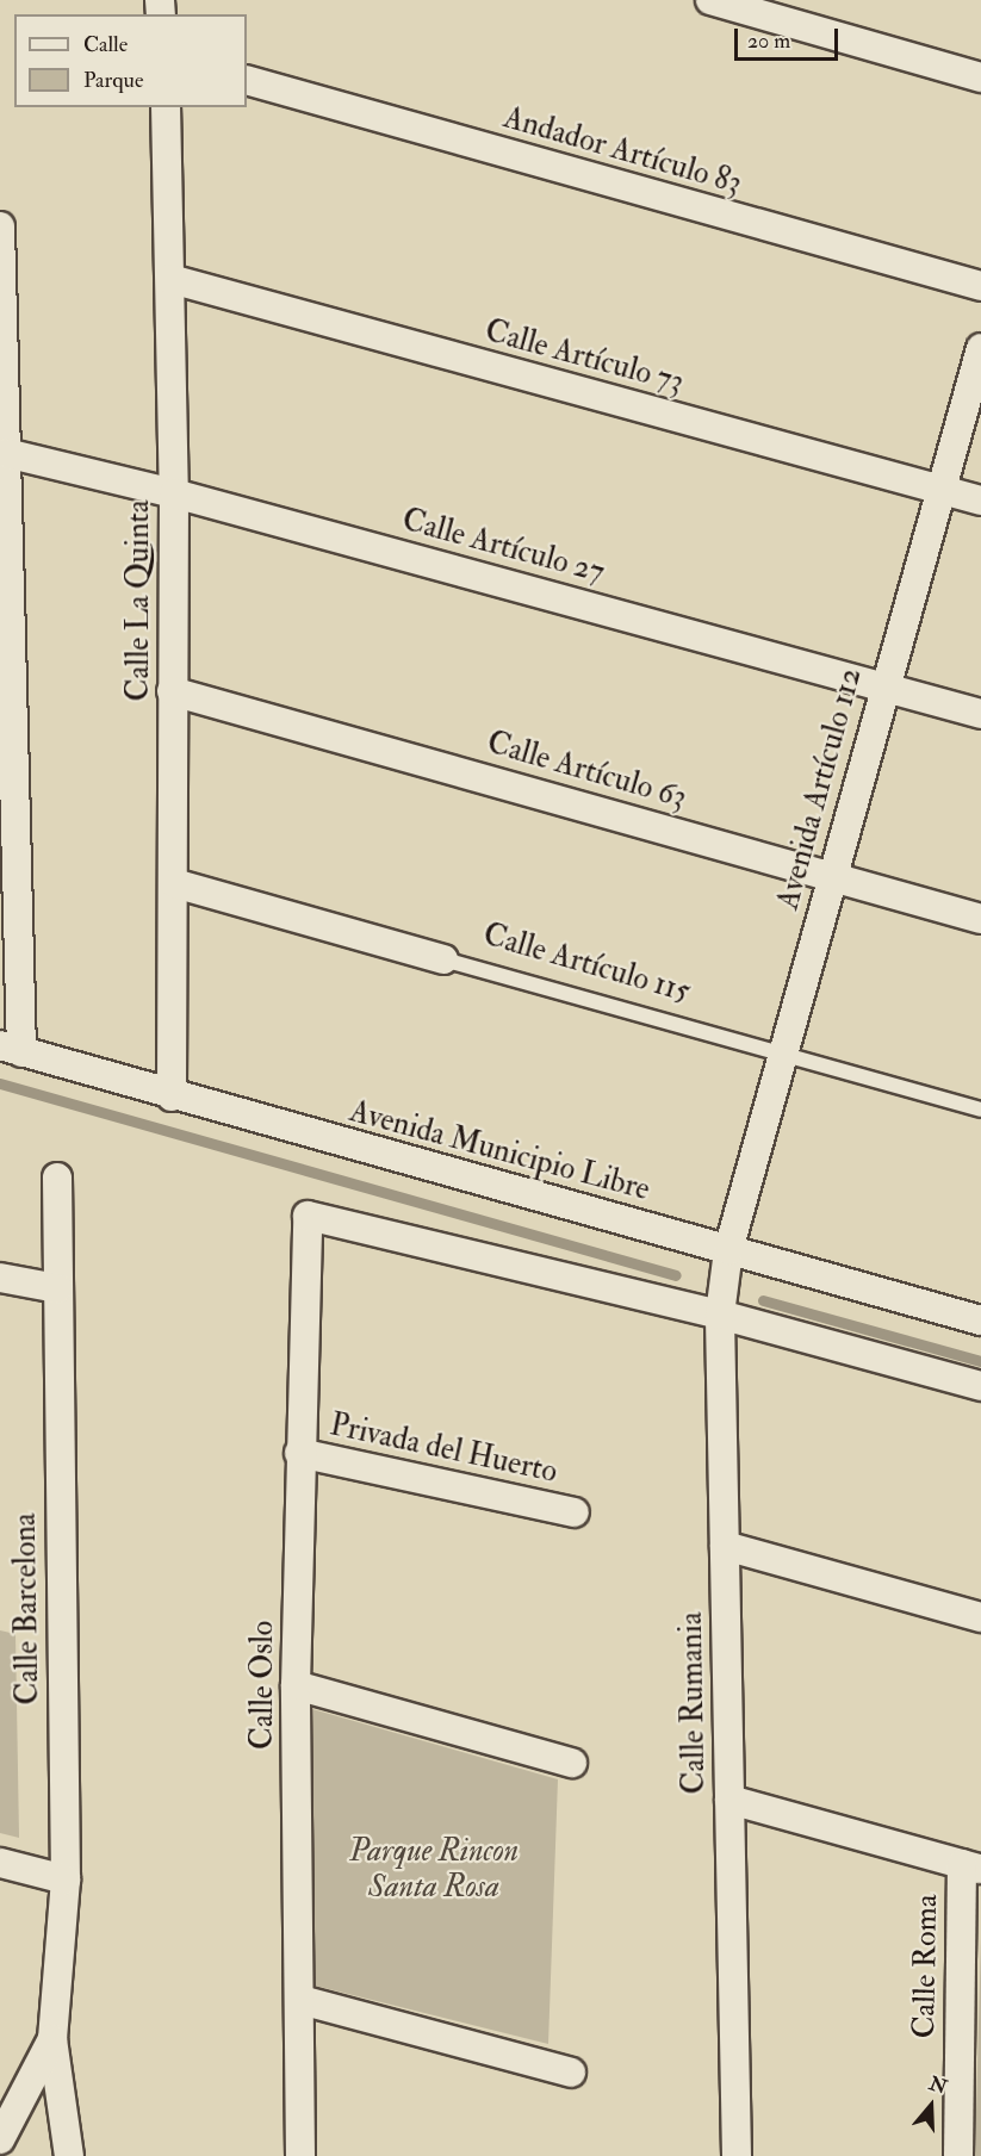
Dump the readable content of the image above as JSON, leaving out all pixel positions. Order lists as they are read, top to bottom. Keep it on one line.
{"streets":{"street":["Andador Artículo 83","Calle Artículo 73","Calle Artículo 27","Calle La Quinta","Calle Artículo 63","Avenida Artículo 112","Calle Artículo 115","Avenida Municipio Libre","Privada del Huerto","Calle Barcelona","Calle Oslo","Calle Rumania","Calle Roma"]},"crossings":[["Calle Artículo 73","Calle La Quinta"],["Calle Artículo 73","Avenida Artículo 112"],["Calle Artículo 27","Calle La Quinta"],["Calle Artículo 27","Avenida Artículo 112"],["Calle La Quinta","Calle Artículo 63"],["Calle La Quinta","Calle Artículo 115"],["Calle La Quinta","Avenida Municipio Libre"],["Calle Artículo 63","Avenida Artículo 112"],["Avenida Artículo 112","Calle Artículo 115"],["Avenida Artículo 112","Avenida Municipio Libre"],["Avenida Artículo 112","Calle Rumania"],["Avenida Municipio Libre","Calle Rumania"],["Privada del Huerto","Calle Oslo"],["Calle Oslo","Calle Rumania"]],"parks":["Parque Rincon Santa Rosa"],"legend":["Calle","Parque"],"scale_bar":"20 m","north":"top"}
